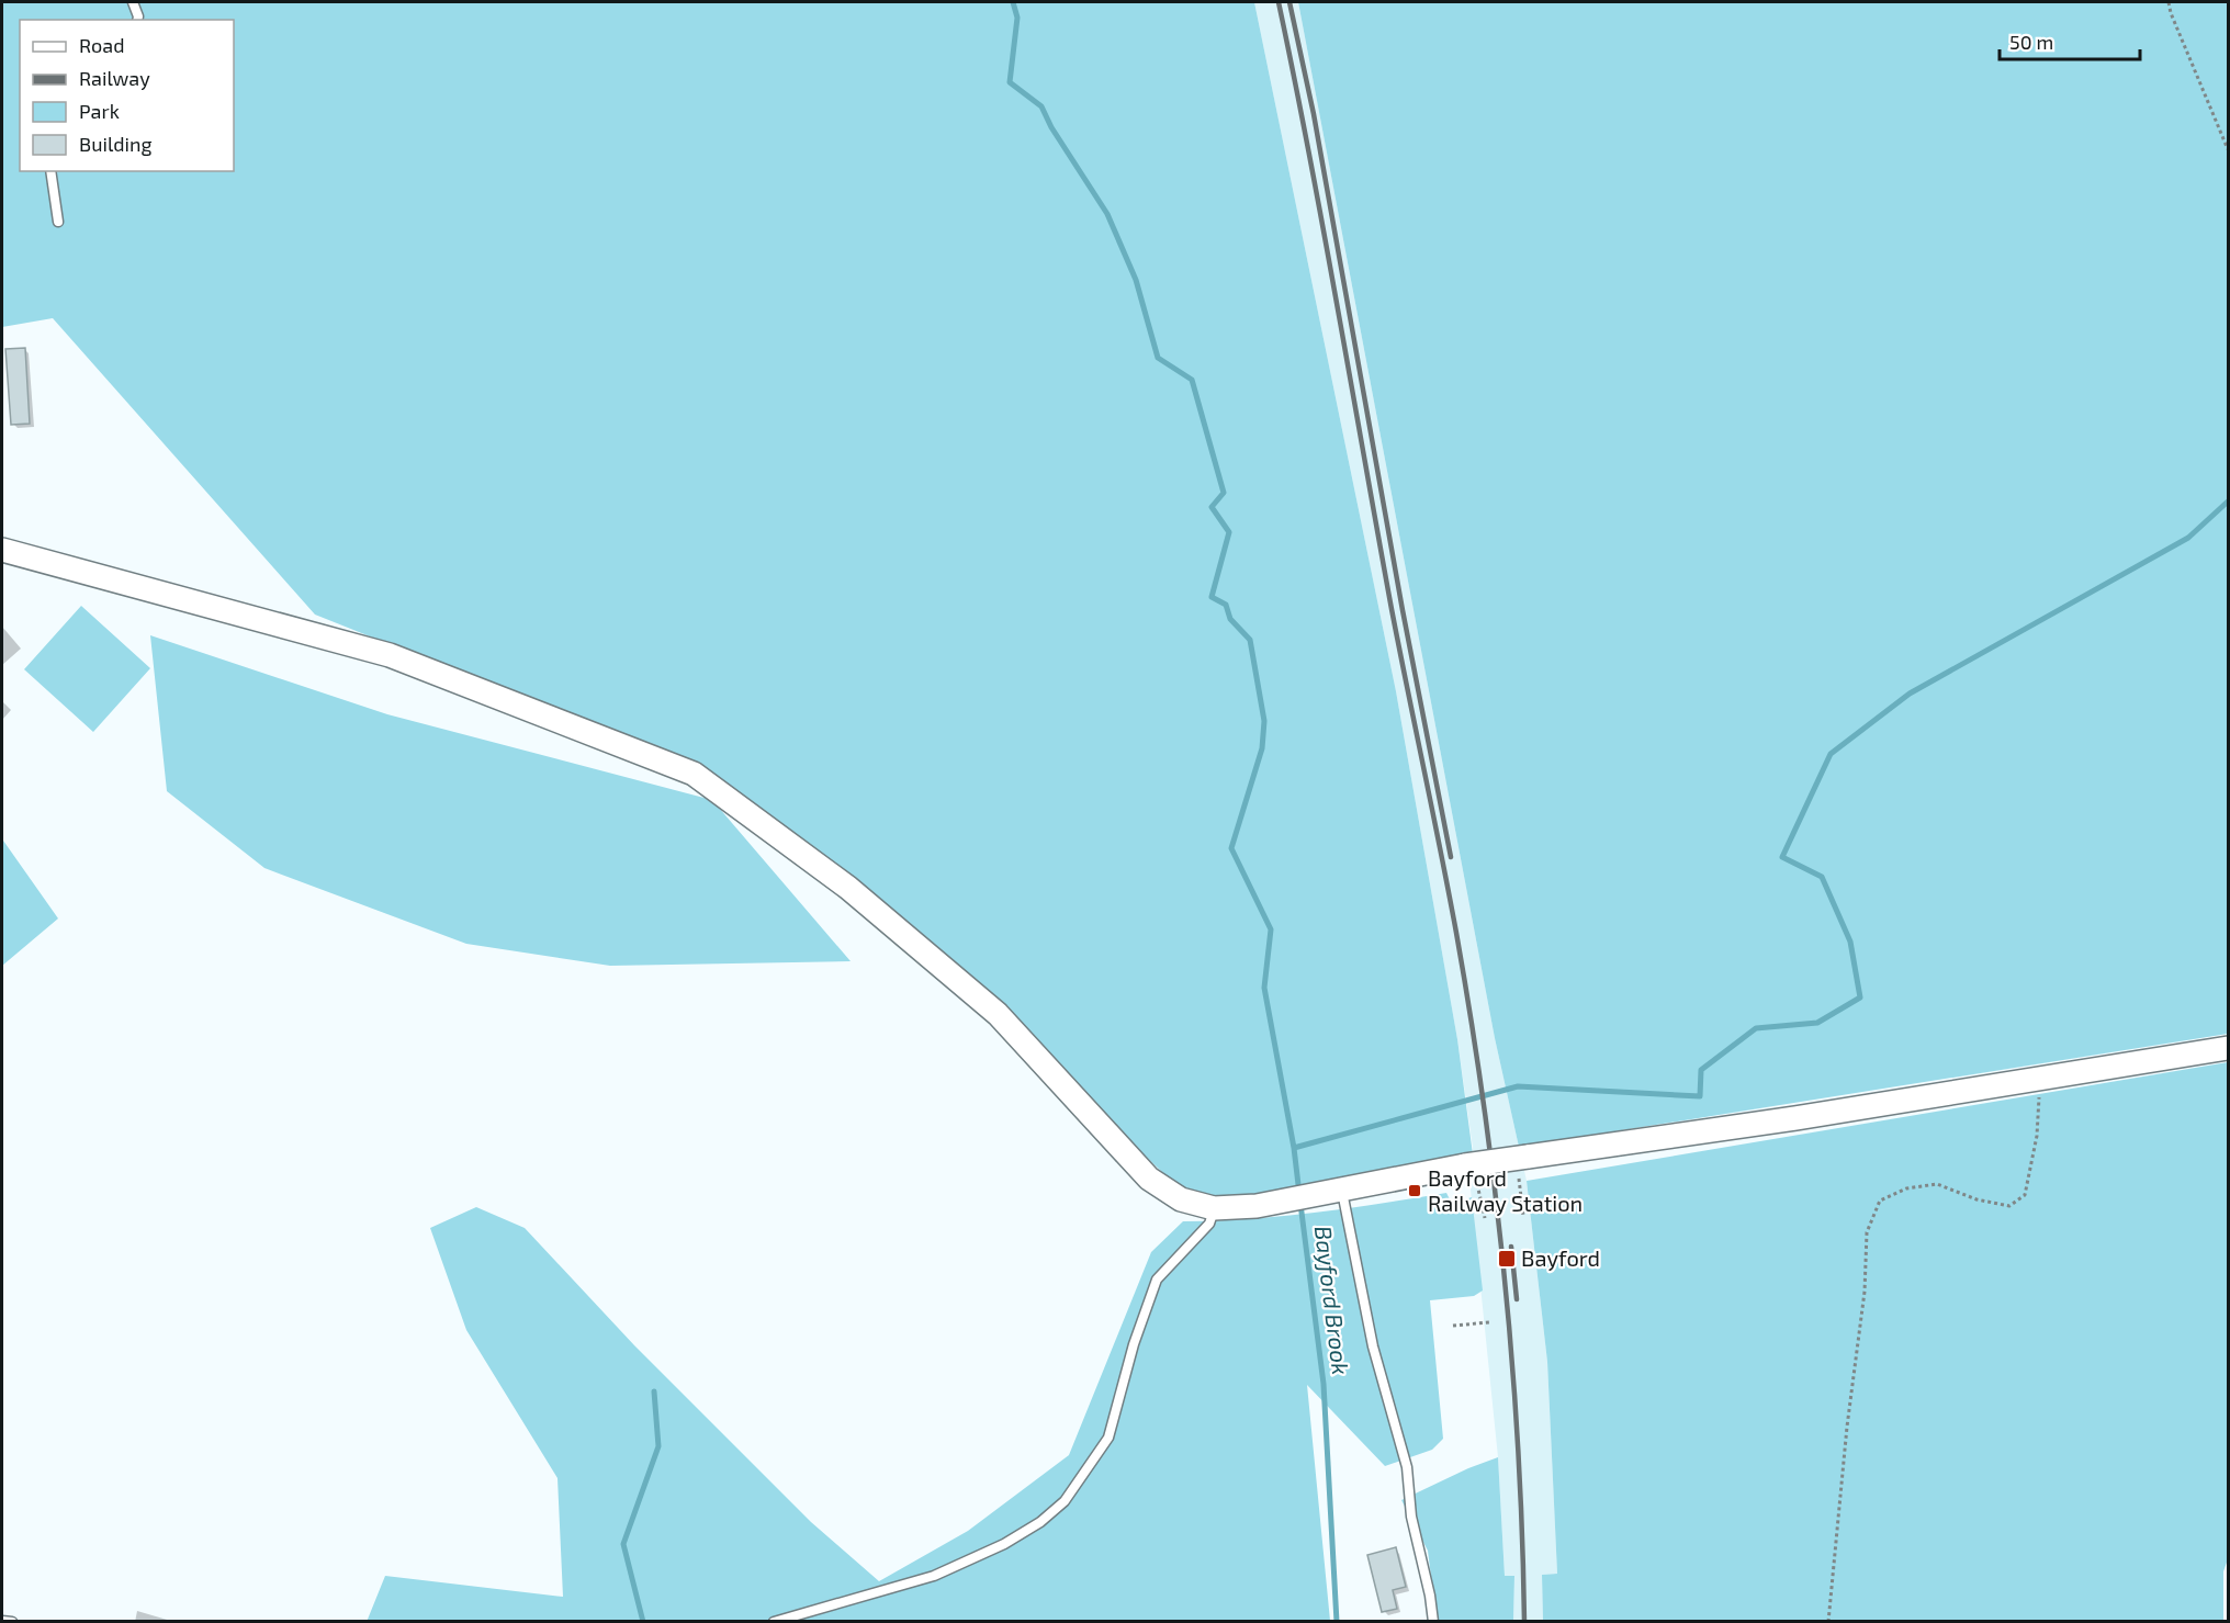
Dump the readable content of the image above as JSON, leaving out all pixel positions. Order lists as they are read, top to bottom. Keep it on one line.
{"water":["Bayford Brook"],"places":{"transit":["Bayford Railway Station","Bayford"]},"legend":["Road","Railway","Park","Building"],"scale_bar":"50 m"}
